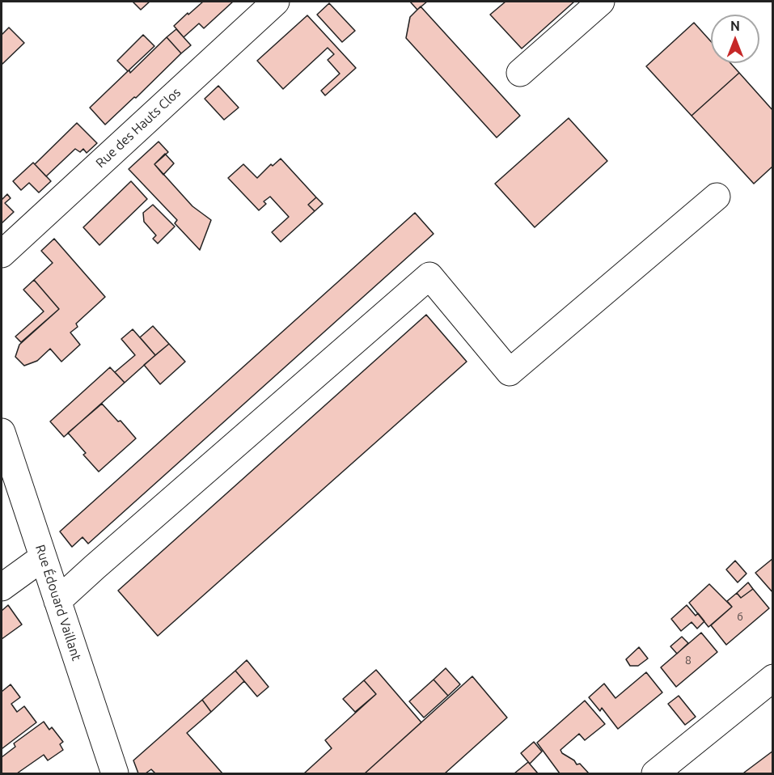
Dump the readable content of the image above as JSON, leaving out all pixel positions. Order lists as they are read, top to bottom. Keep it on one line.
{"streets":{"street":["Rue des Hauts Clos","Rue Édouard Vaillant"]},"house_numbers":["6","8"],"north":"top"}
